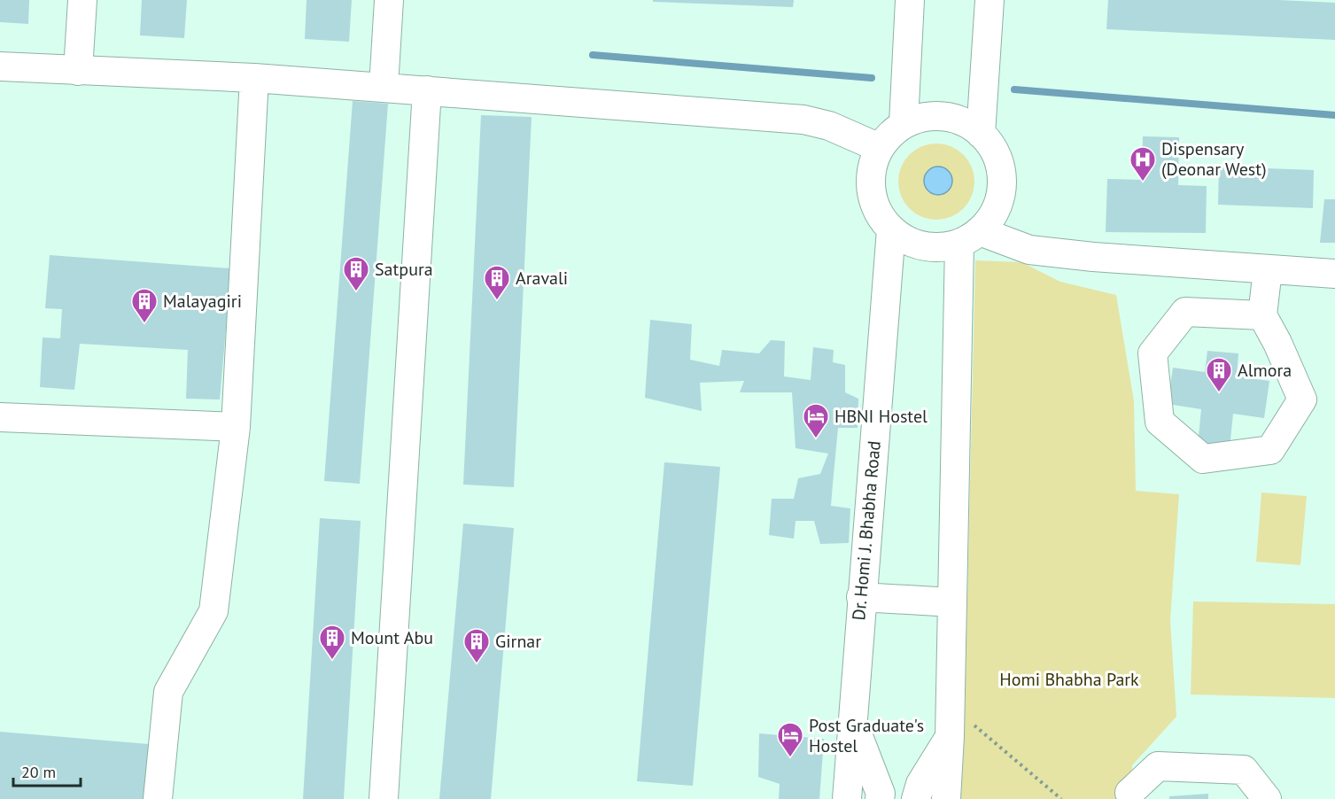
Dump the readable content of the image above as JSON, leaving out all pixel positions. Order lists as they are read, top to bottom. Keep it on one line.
{"streets":{"street":["Dr. Homi J. Bhabha Road"]},"parks":["Homi Bhabha Park"],"places":{"hospital":["Dispensary (Deonar West)"],"building":["Satpura","Aravali","Malayagiri","Almora","Mount Abu","Girnar"],"hotel":["HBNI Hostel","Post Graduate's Hostel"]},"scale_bar":"20 m"}
